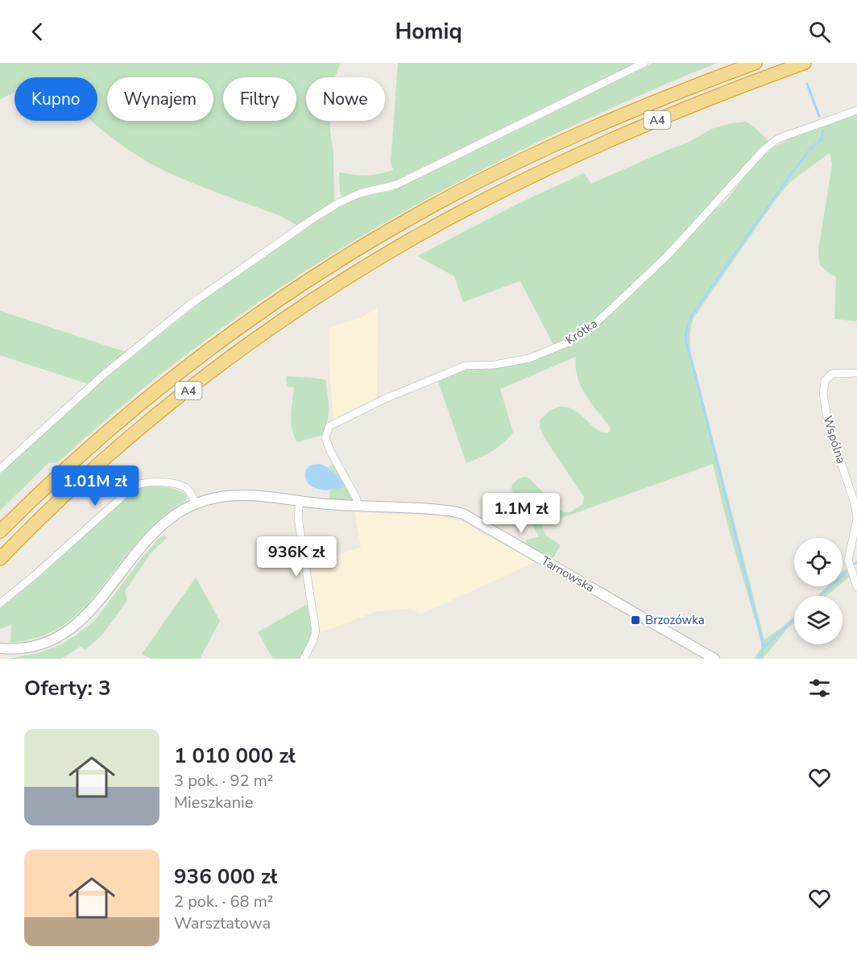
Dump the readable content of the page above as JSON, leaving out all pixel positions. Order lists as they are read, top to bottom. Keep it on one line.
{"streets":{"highway":["A4"],"street":["Krótka","Wspólna","Tarnowska"]},"crossings":[["Krótka","Tarnowska"]],"places":{"transit":["Brzozówka"]},"page":{"header":"Homiq","chip":["Kupno","Wynajem","Filtry","Nowe"],"price":["1.01M zł","1.1M zł","936K zł"],"heading":"Oferty: 3","list":[{"name":"1 010 000 zł","note":"3 pok. · 92 m² · Mieszkanie"},{"name":"936 000 zł","note":"2 pok. · 68 m² · Warsztatowa"}]}}
